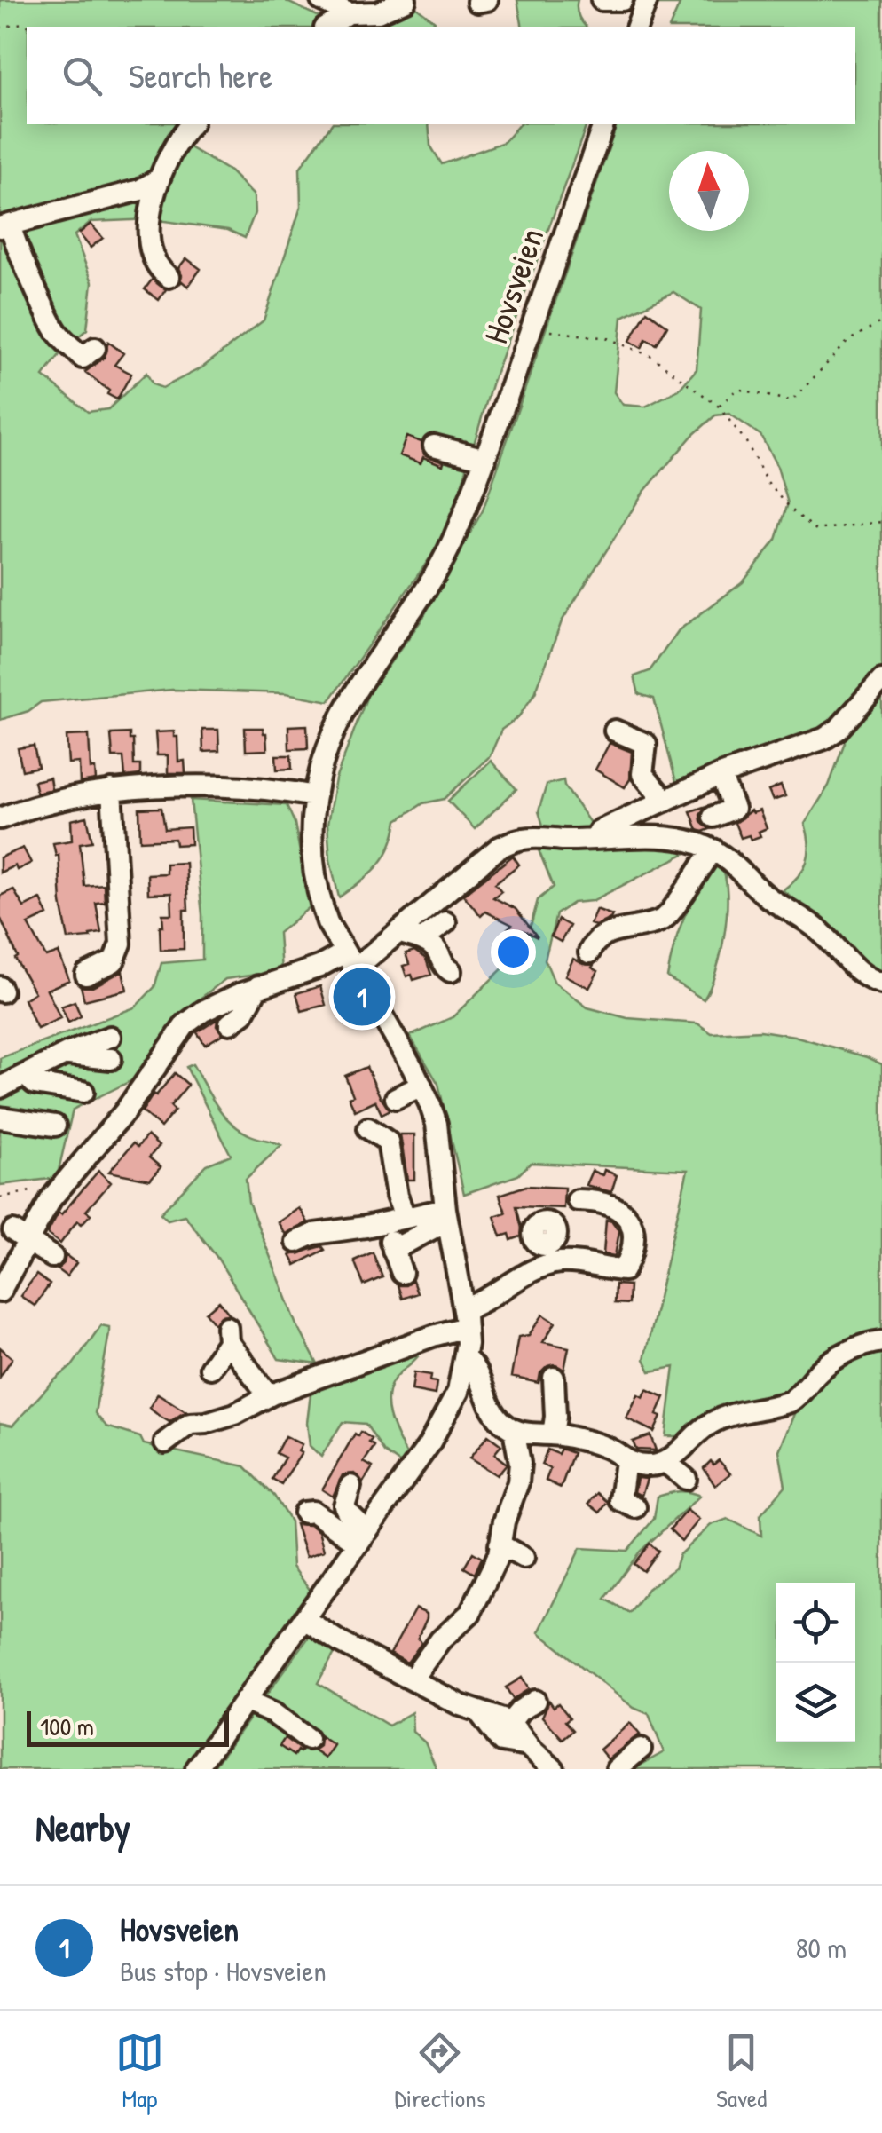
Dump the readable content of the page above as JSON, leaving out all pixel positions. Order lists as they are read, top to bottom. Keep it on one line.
{"streets":{"street":["Hovsveien"]},"scale_bar":"100 m","north":"top","page":{"search":"Search here","pins":"1","scale":"100 m","heading":"Nearby","list":[{"mark":"1","name":"Hovsveien","note":"Bus stop · Hovsveien","value":"80 m"}],"nav":["Map","Directions","Saved"]}}
